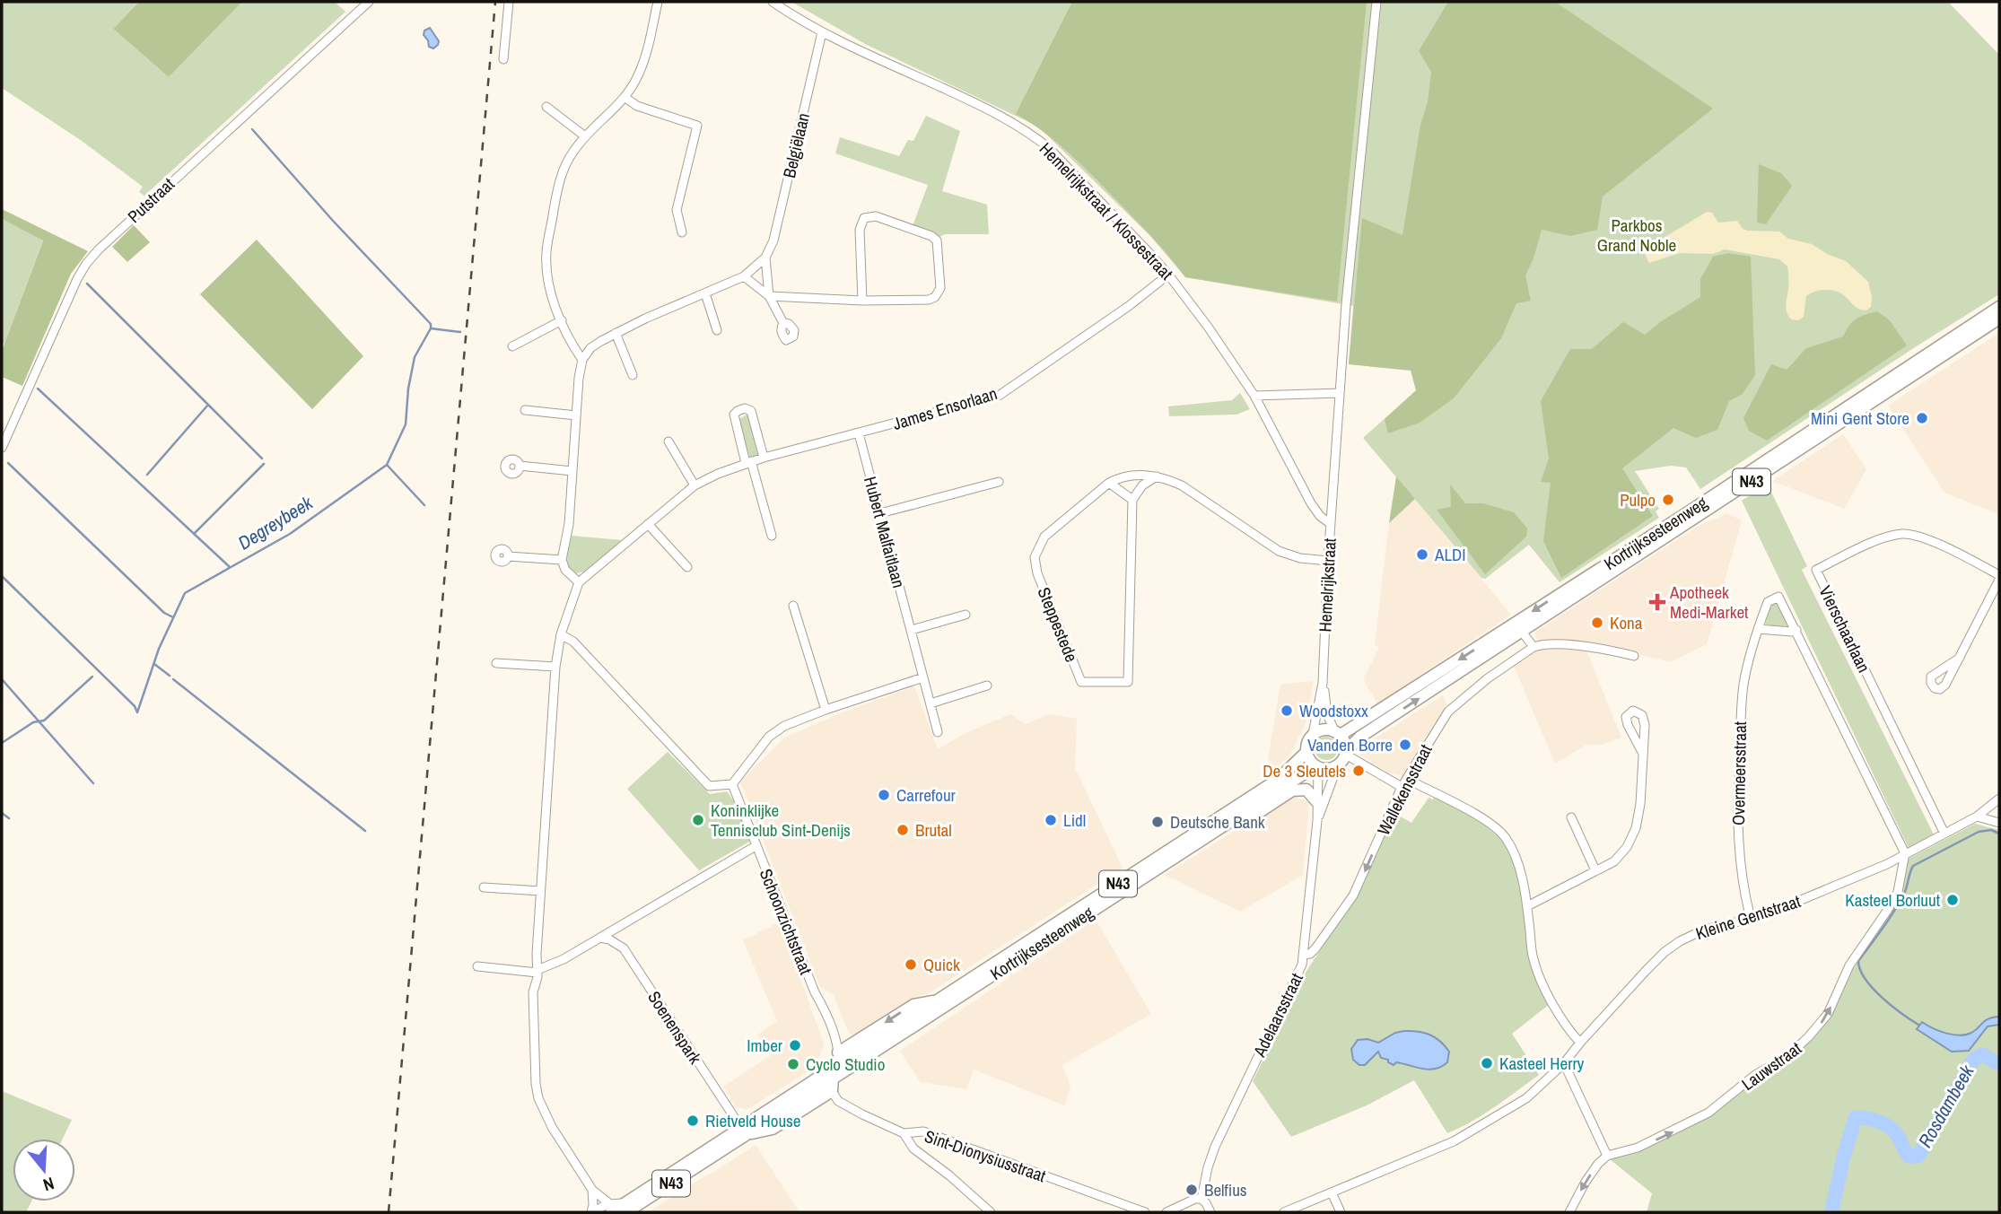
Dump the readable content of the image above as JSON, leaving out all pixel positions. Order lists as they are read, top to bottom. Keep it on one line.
{"streets":{"main road":["N43","Kortrijksesteenweg"],"street":["Belgiëlaan","Putstraat","Hemelrijkstraat / Klossestraat","James Ensorlaan","Hubert Malfaitlaan","Hemelrijkstraat","Steppestede","Vierschaarlaan","Overmeersstraat","Wallekensstraat","Kleine Gentstraat","Schoonzichtstraat","Adelaarsstraat","Soenenspark","Lauwstraat","Sint-Dionysiusstraat"]},"crossings":[["Belgiëlaan","Hemelrijkstraat / Klossestraat"],["Hemelrijkstraat / Klossestraat","James Ensorlaan"],["Hemelrijkstraat / Klossestraat","Hemelrijkstraat"],["James Ensorlaan","Hubert Malfaitlaan"],["N43","Kortrijksesteenweg"],["N43","Hemelrijkstraat"],["N43","Schoonzichtstraat"],["N43","Adelaarsstraat"],["Kortrijksesteenweg","Hemelrijkstraat"],["Kortrijksesteenweg","Adelaarsstraat"],["Kortrijksesteenweg","Soenenspark"],["Kortrijksesteenweg","Sint-Dionysiusstraat"],["Hemelrijkstraat","Steppestede"],["Hemelrijkstraat","Adelaarsstraat"],["Vierschaarlaan","Kleine Gentstraat"],["Overmeersstraat","Kleine Gentstraat"],["Overmeersstraat","Lauwstraat"],["Wallekensstraat","Adelaarsstraat"],["Kleine Gentstraat","Lauwstraat"]],"one_way":["Wallekensstraat","Lauwstraat"],"water":["Degreybeek","Rosdambeek"],"parks":["Parkbos Grand Noble"],"places":{"other":["Mini Gent Store","Pulpo","ALDI","Kona","Woodstoxx","Vanden Borre","De 3 Sleutels","Carrefour","Koninklijke Tennisclub Sint-Denijs","Lidl","Deutsche Bank","Brutal","Kasteel Borluut","Quick","Imber","Kasteel Herry","Cyclo Studio","Rietveld House","Belfius"],"health":["Apotheek Medi-Market"]},"north":"bottom"}
